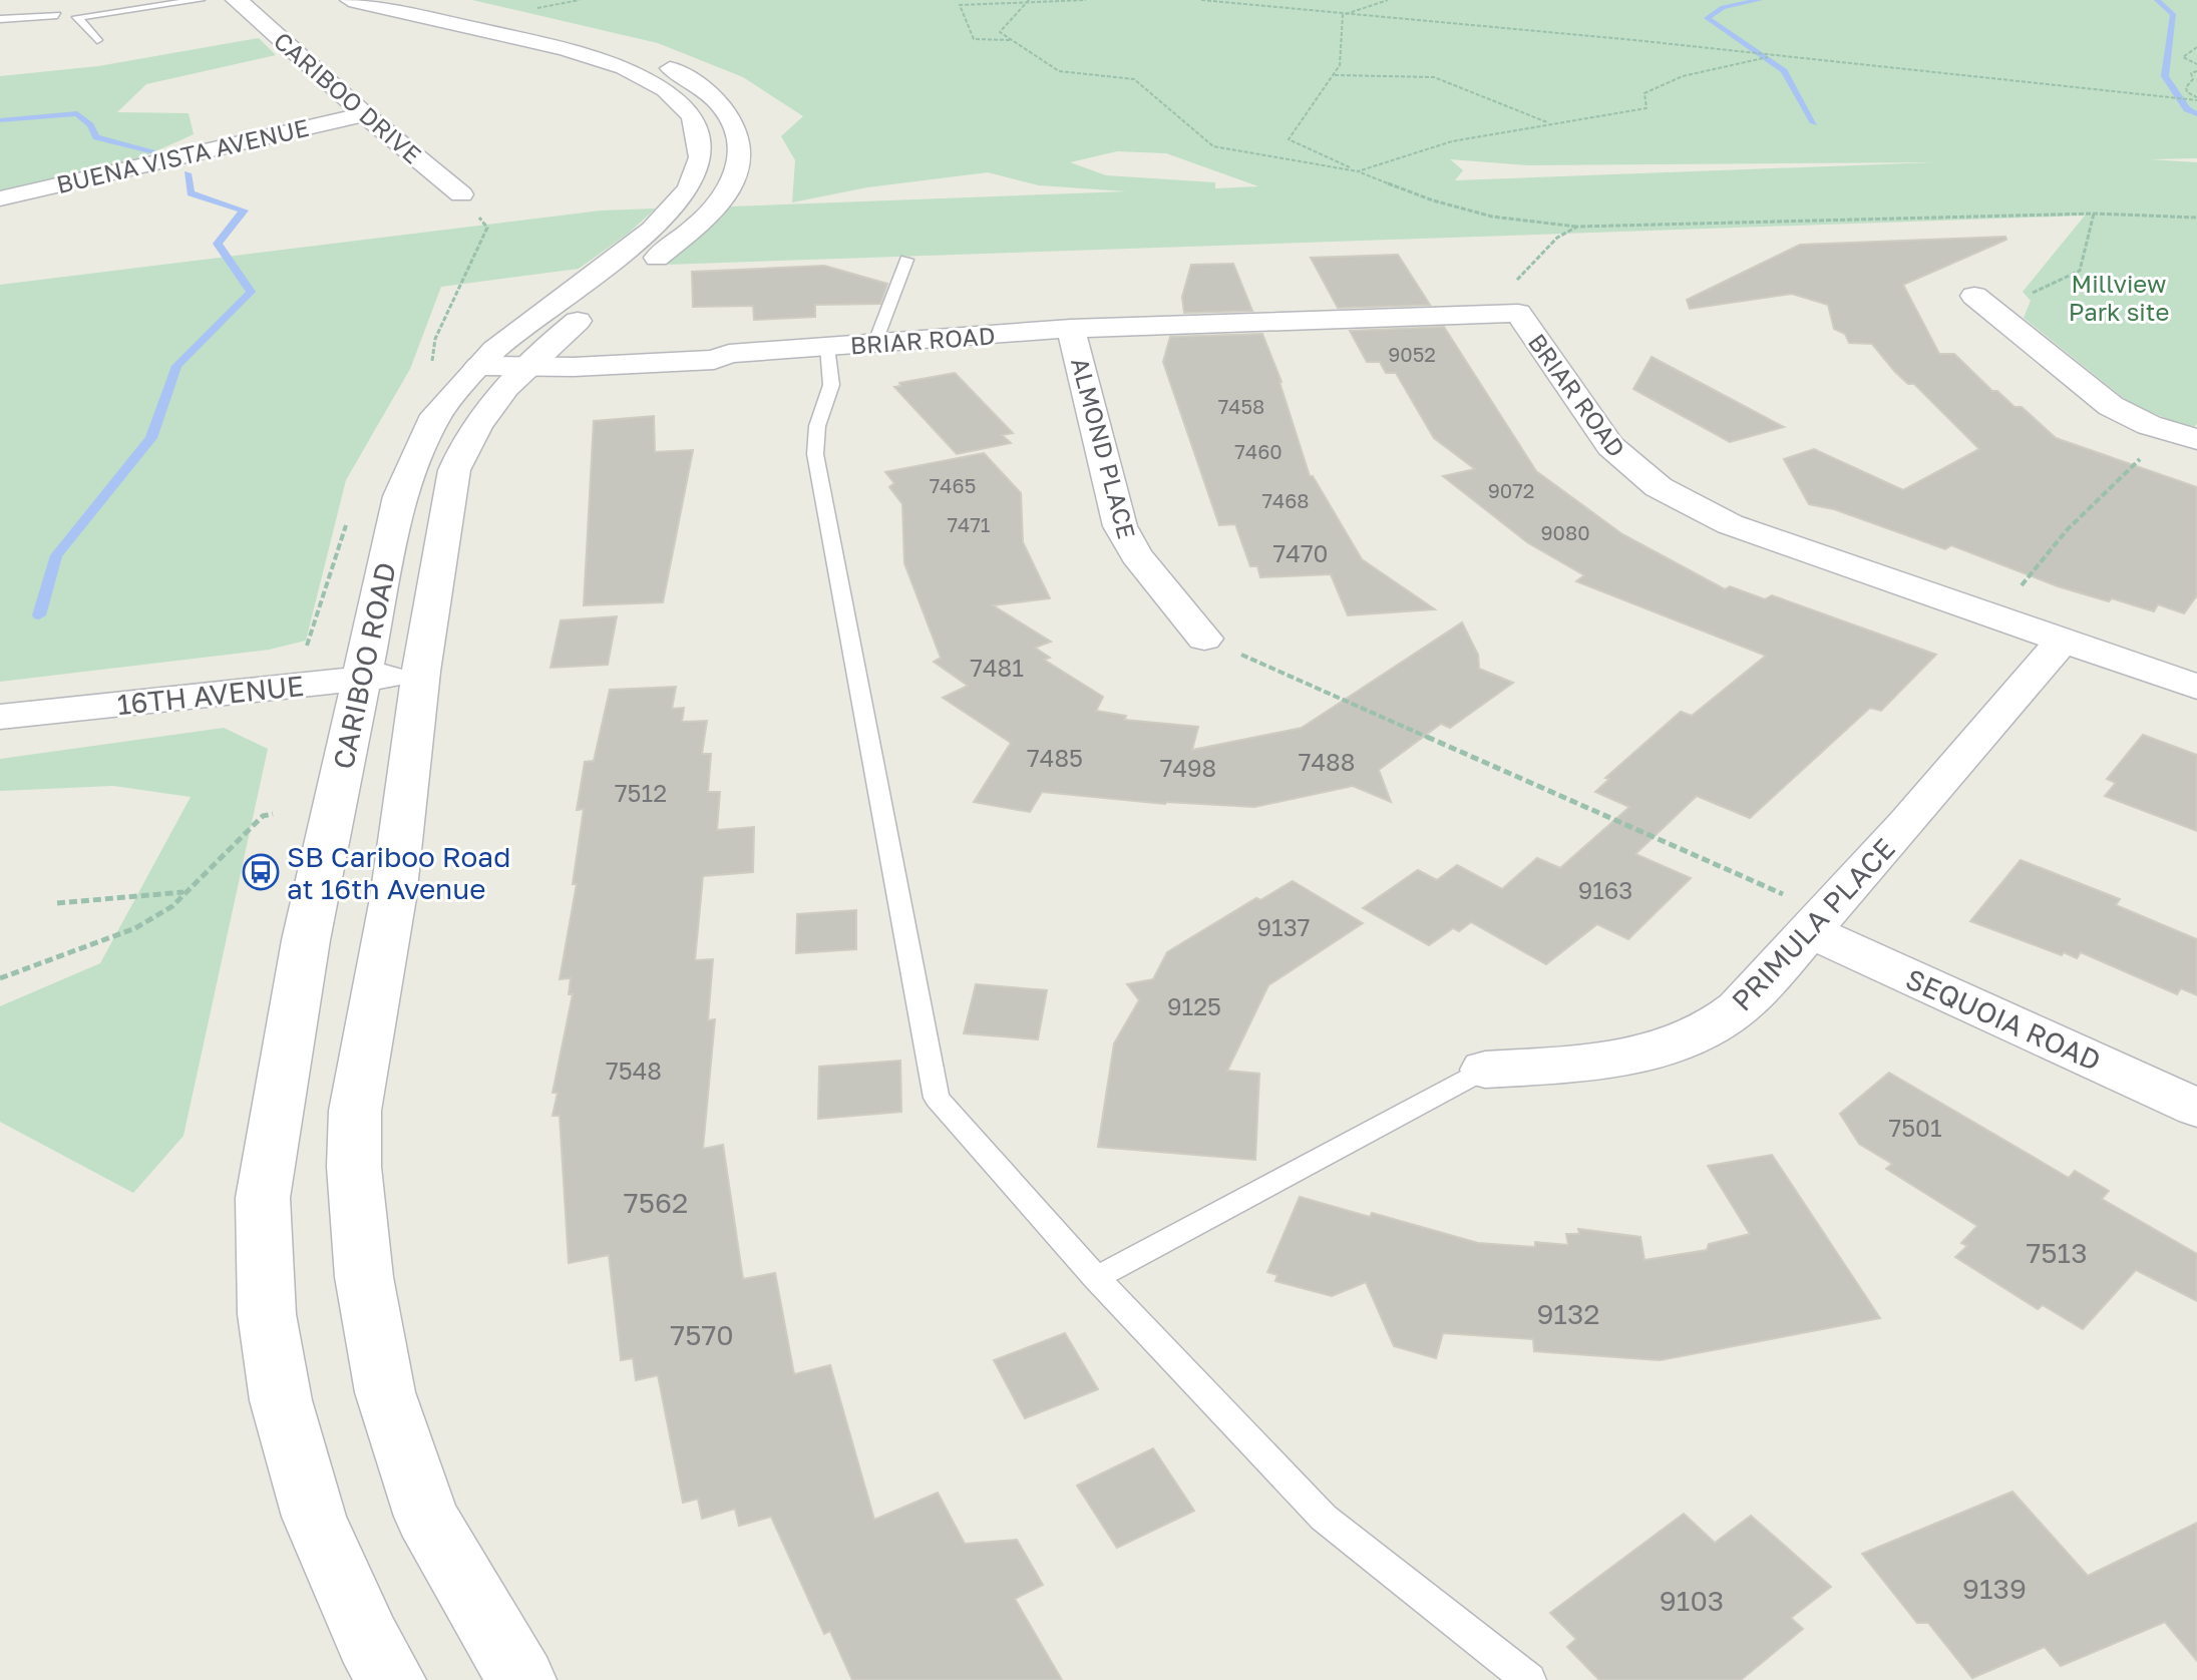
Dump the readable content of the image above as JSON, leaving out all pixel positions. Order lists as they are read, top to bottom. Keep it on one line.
{"streets":{"street":["CARIBOO DRIVE","BUENA VISTA AVENUE","BRIAR ROAD","ALMOND PLACE","CARIBOO ROAD","16TH AVENUE","PRIMULA PLACE","SEQUOIA ROAD"]},"crossings":[["CARIBOO DRIVE","BUENA VISTA AVENUE"],["BRIAR ROAD","ALMOND PLACE"],["BRIAR ROAD","CARIBOO ROAD"],["BRIAR ROAD","PRIMULA PLACE"],["CARIBOO ROAD","16TH AVENUE"],["PRIMULA PLACE","SEQUOIA ROAD"]],"parks":["Millview Park site"],"places":{"bus stop":["SB Cariboo Road at 16th Avenue"]},"house_numbers":["9052","7458","7460","7465","9072","7468","7471","9080","7470","7481","7485","7488","7498","7512","9163","9137","9125","7548","7501","7562","7513","9132","7570","9139","9103"]}
